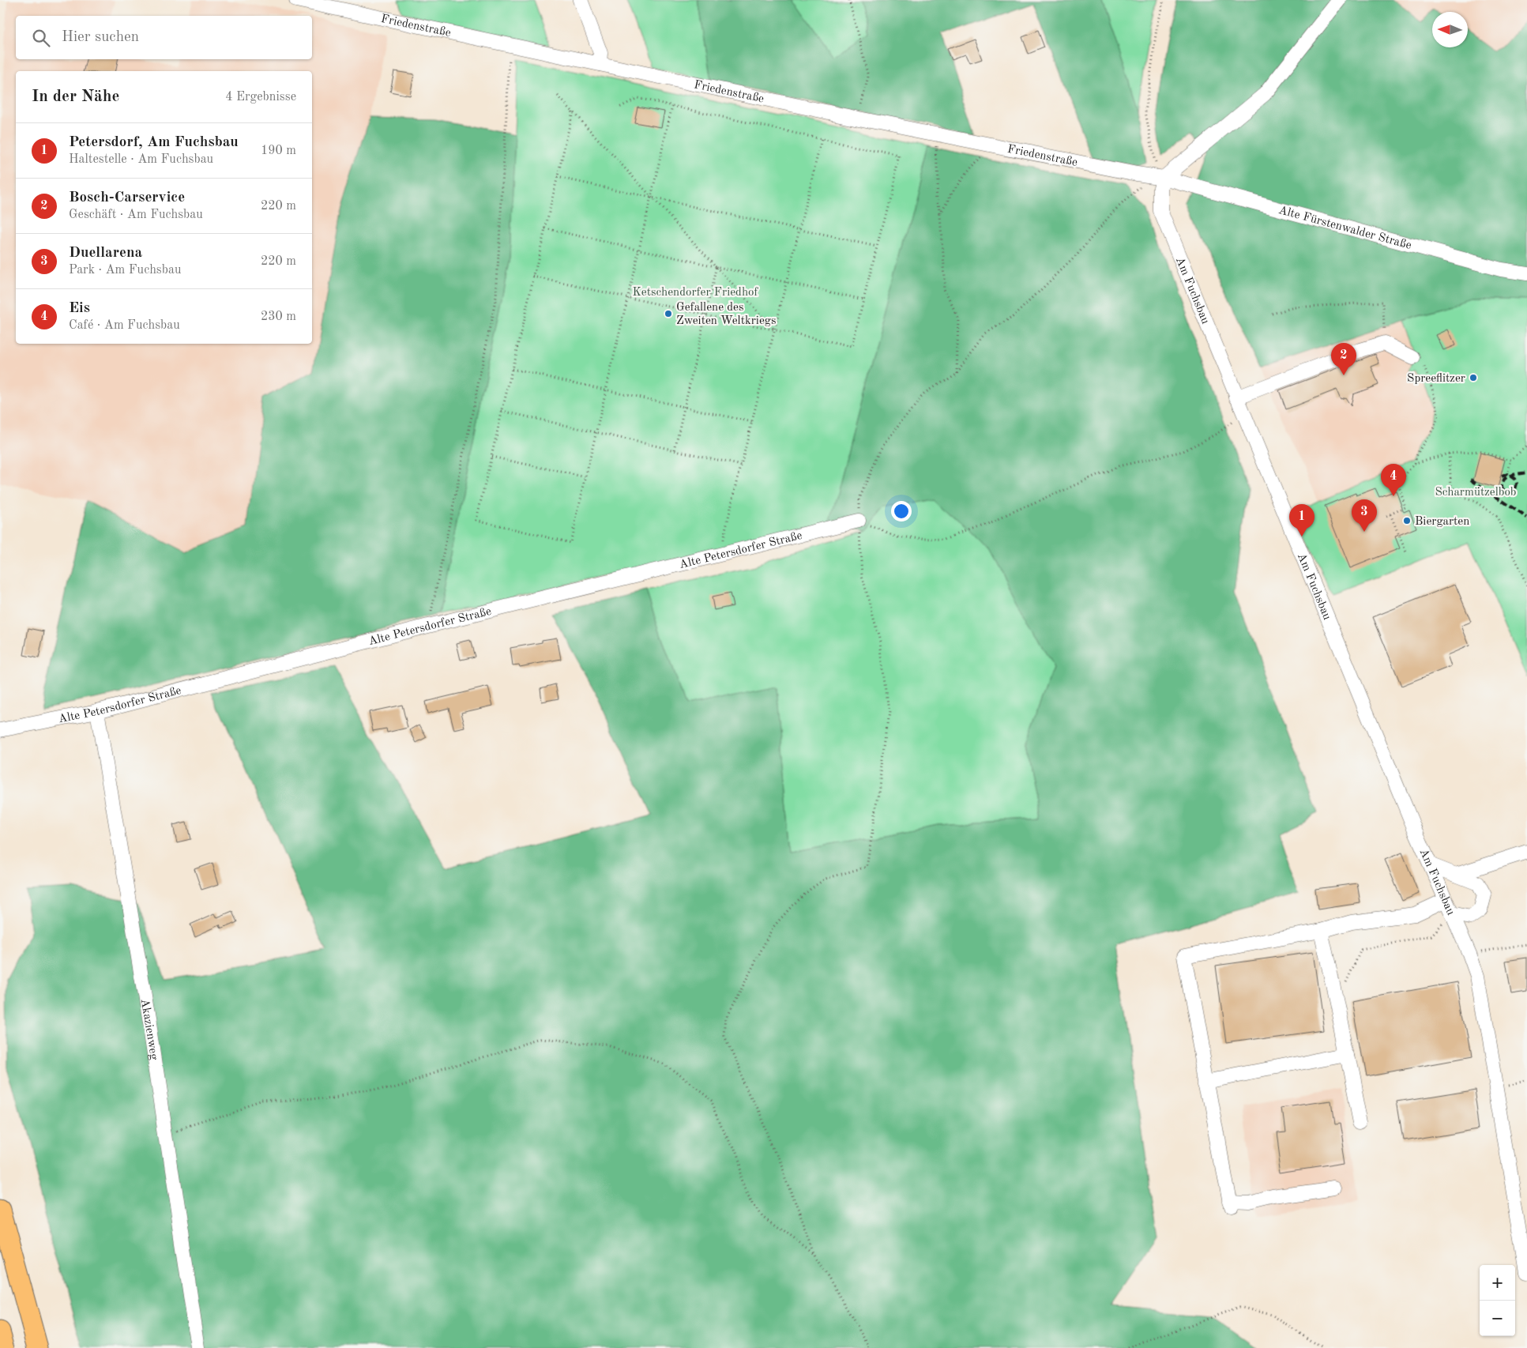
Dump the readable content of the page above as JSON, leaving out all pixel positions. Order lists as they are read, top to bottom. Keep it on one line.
{"streets":{"street":["Friedenstraße","Alte Fürstenwalder Straße","Am Fuchsbau","Alte Petersdorfer Straße","Akazienweg"]},"crossings":[["Friedenstraße","Alte Fürstenwalder Straße"],["Friedenstraße","Am Fuchsbau"],["Alte Fürstenwalder Straße","Am Fuchsbau"],["Alte Petersdorfer Straße","Akazienweg"]],"parks":["Ketschendorfer Friedhof","Scharmützelbob"],"places":["Gefallene des Zweiten Weltkriegs","Spreeflitzer","Biergarten"],"north":"left","page":{"search":"Hier suchen","heading":["In der Nähe","4 Ergebnisse"],"list":[{"mark":"1","name":"Petersdorf, Am Fuchsbau","note":"Haltestelle · Am Fuchsbau","value":"190 m"},{"mark":"2","name":"Bosch-Carservice","note":"Geschäft · Am Fuchsbau","value":"220 m"},{"mark":"3","name":"Duellarena","note":"Park · Am Fuchsbau","value":"220 m"},{"mark":"4","name":"Eis","note":"Café · Am Fuchsbau","value":"230 m"}],"pins":["2","4","3","1"],"map_buttons":["+","−"]}}
